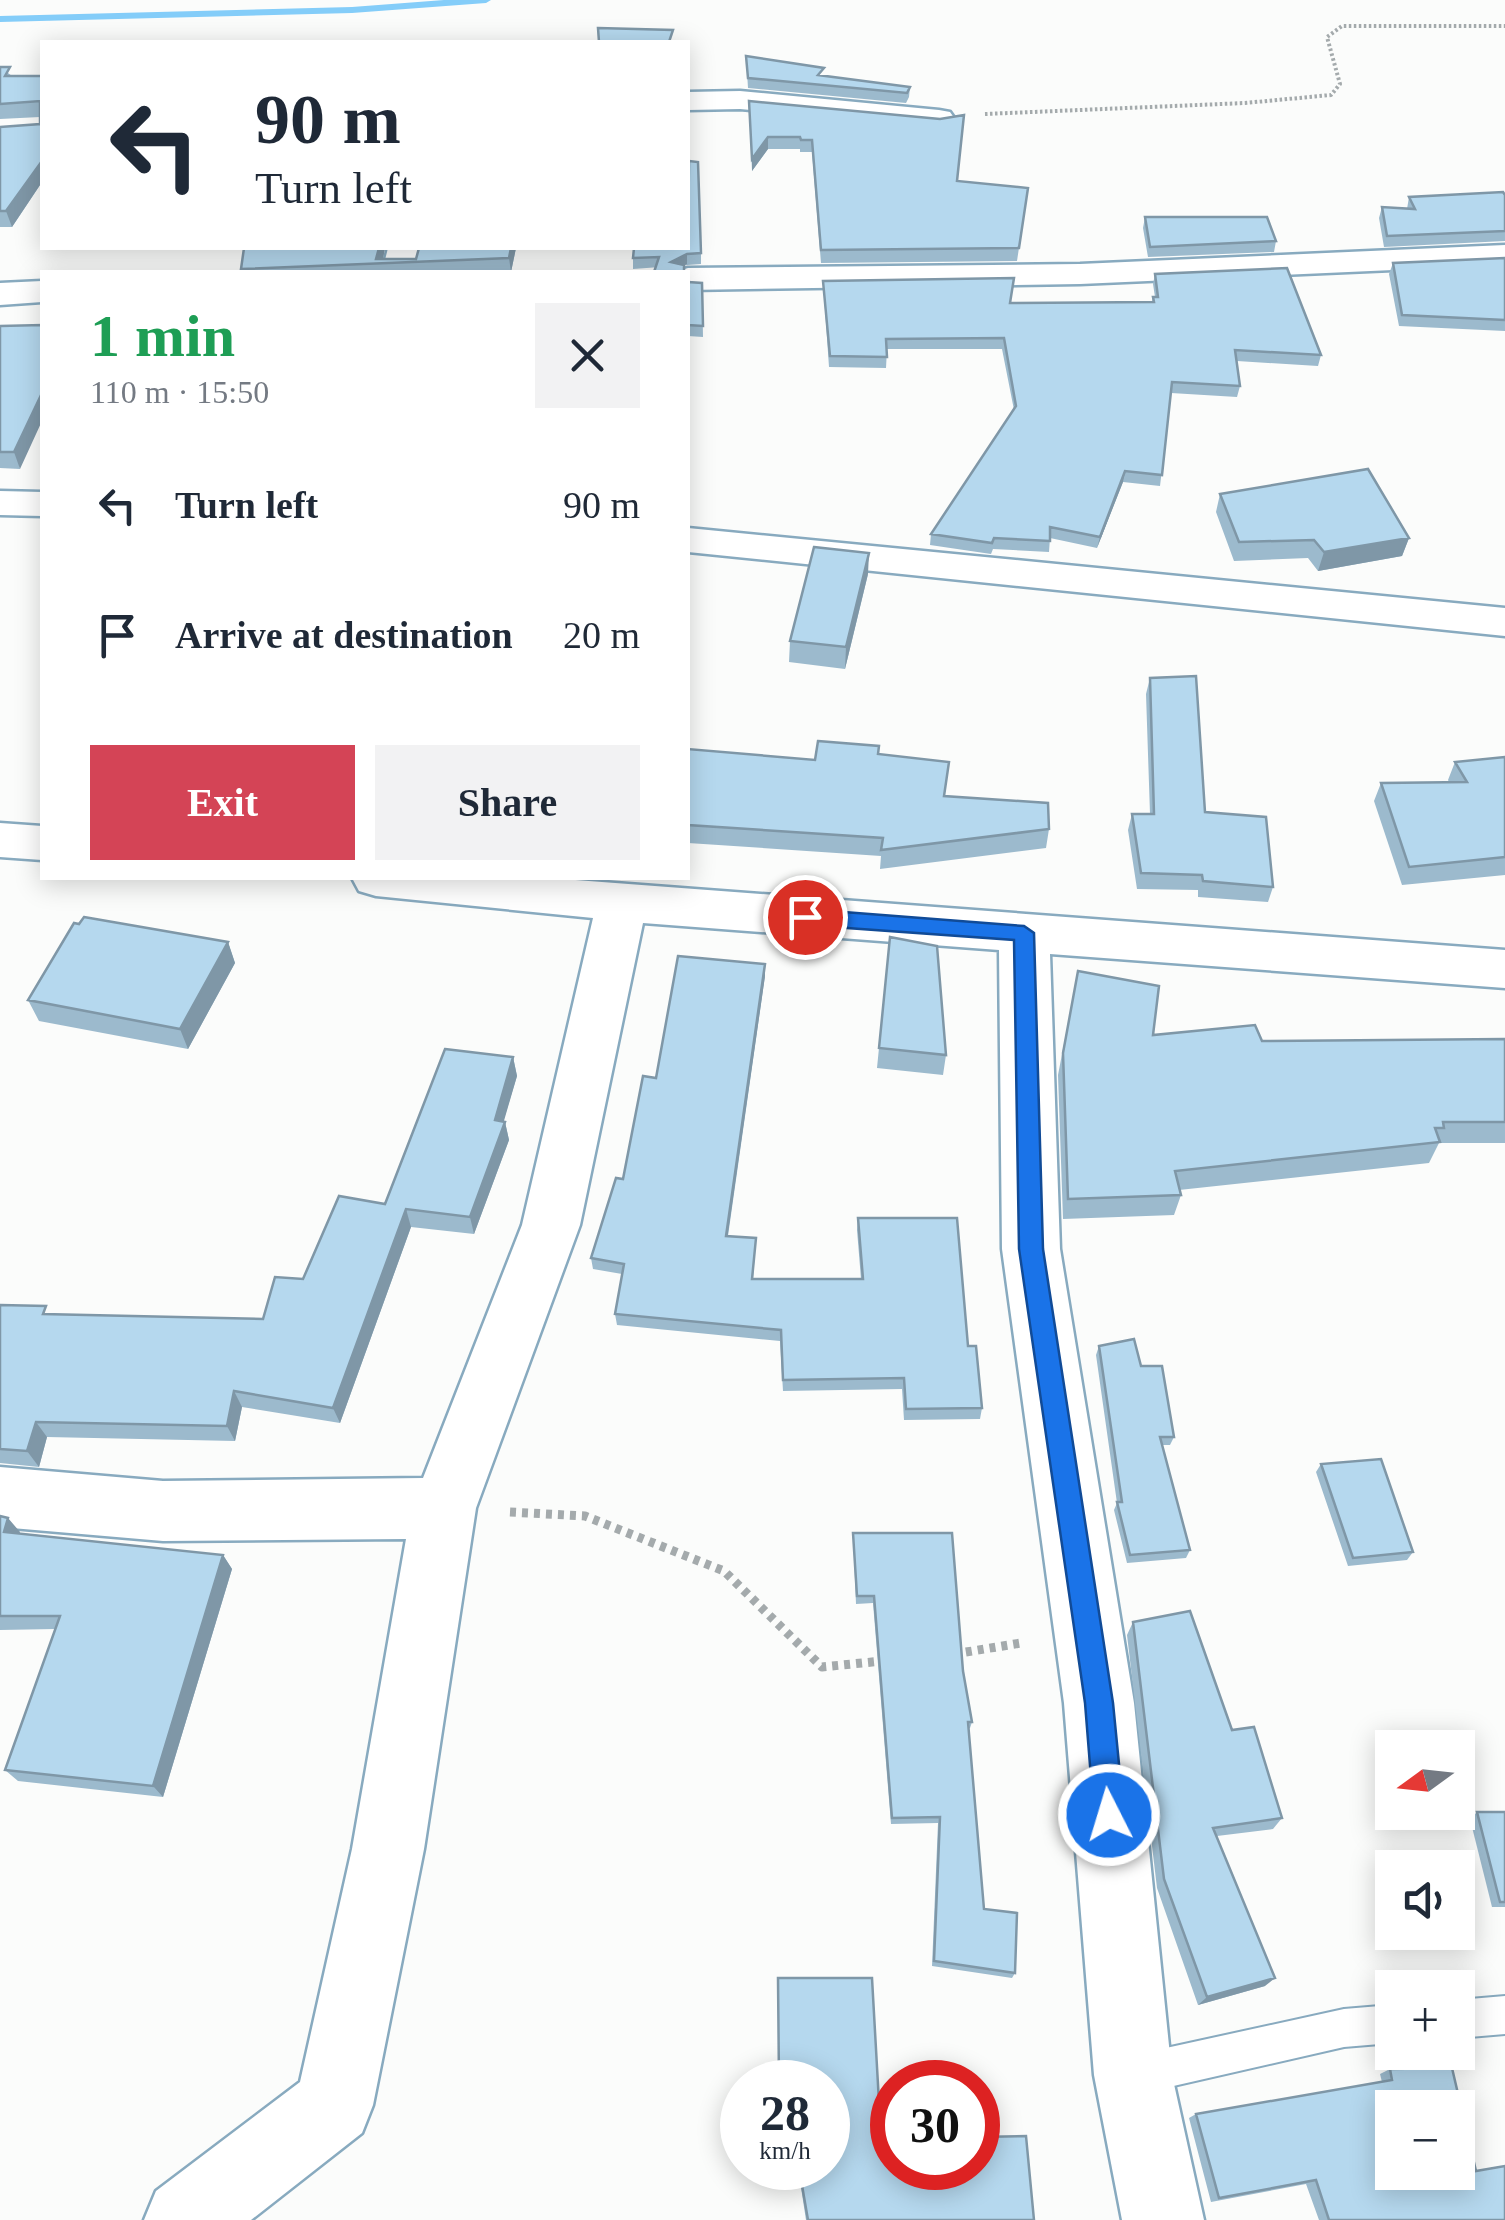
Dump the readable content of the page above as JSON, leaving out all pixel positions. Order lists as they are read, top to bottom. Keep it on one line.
{"north":"left","page":{"turn":["90 m","Turn left"],"heading":["1 min","110 m · 15:50"],"list":[{"name":"Turn left","value":"90 m"},{"name":"Arrive at destination","value":"20 m"}],"buttons":["Exit","Share"],"map_buttons":["+","−"],"speed":"28 km/h","limit":"30"}}
